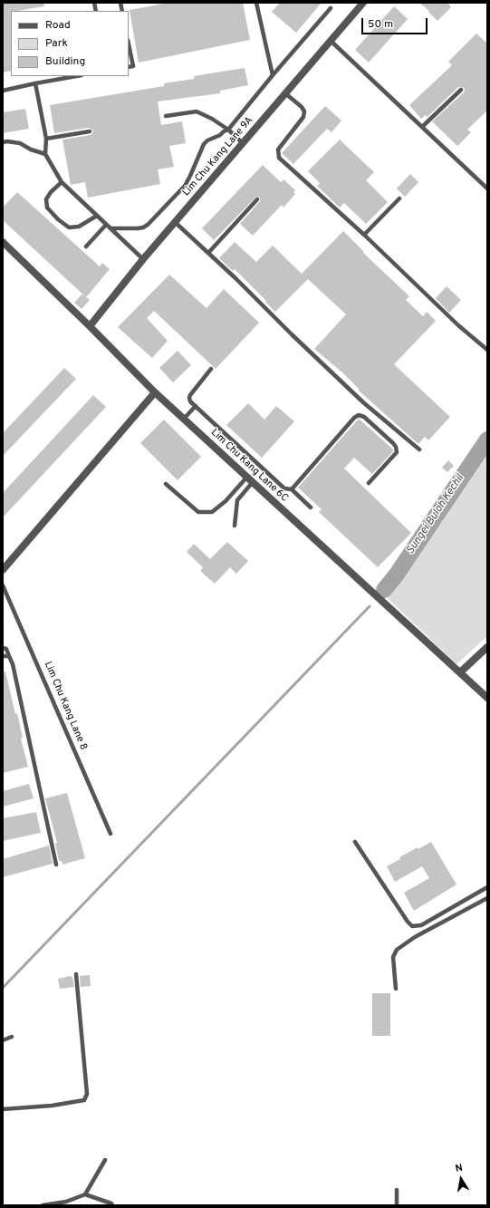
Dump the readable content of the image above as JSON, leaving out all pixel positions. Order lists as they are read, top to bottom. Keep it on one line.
{"streets":{"street":["Lim Chu Kang Lane 9A","Lim Chu Kang Lane 6C"],"lane":["Lim Chu Kang Lane 8"]},"crossings":[["Lim Chu Kang Lane 9A","Lim Chu Kang Lane 6C"]],"water":["Sungei Buloh Kechil"],"legend":["Road","Park","Building"],"scale_bar":"50 m","north":"top"}
